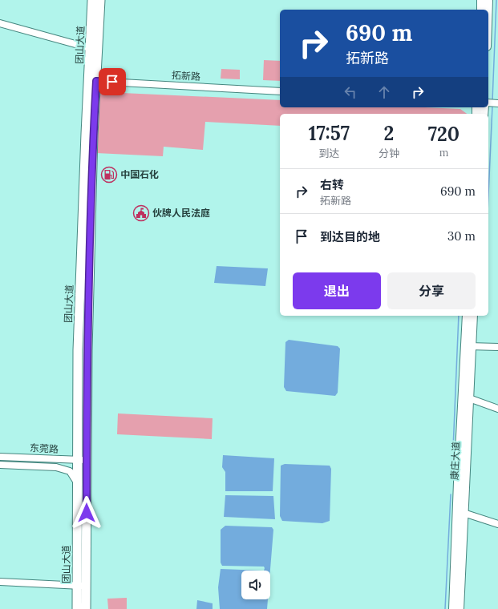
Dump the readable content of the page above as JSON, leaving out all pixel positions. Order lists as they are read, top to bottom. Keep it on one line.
{"streets":{"highway":["团山大道"],"main road":["康庄大道"],"street":["拓新路","东莞路"]},"crossings":[["团山大道","拓新路"],["团山大道","东莞路"]],"places":{"fuel station":["中国石化"],"public building":["伙牌人民法庭"]},"page":{"turn":["690 m","拓新路"],"eta":["17:57","到达","2","分钟","720","m"],"list":[{"name":"右转","note":"拓新路","value":"690 m"},{"name":"到达目的地","value":"30 m"}],"buttons":["退出","分享"]}}
